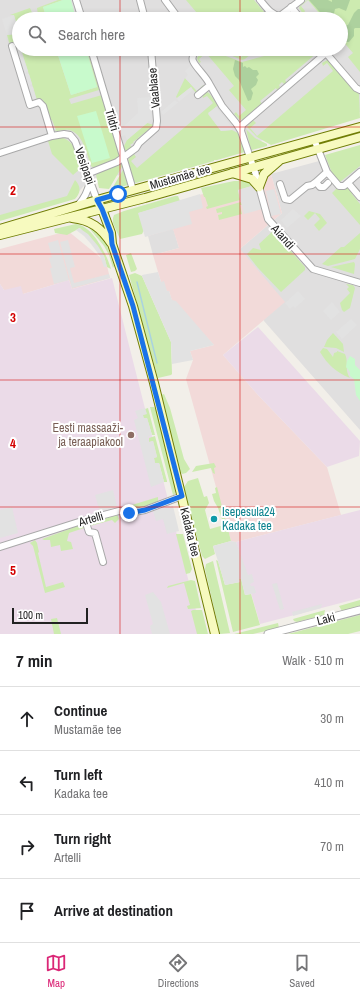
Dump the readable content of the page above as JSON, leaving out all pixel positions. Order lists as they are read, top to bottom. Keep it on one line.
{"streets":{"main road":["Mustamäe tee","Kadaka tee"],"street":["Vaablase","Tildri","Vesipapi","Aiandi","Artelli","Laki"]},"crossings":[["Vaablase","Tildri"],["Tildri","Mustamäe tee"],["Vesipapi","Mustamäe tee"],["Vesipapi","Kadaka tee"],["Mustamäe tee","Aiandi"],["Mustamäe tee","Kadaka tee"],["Artelli","Kadaka tee"]],"places":["Eesti massaaži- ja teraapiakool","Isepesula24 Kadaka tee"],"scale_bar":"100 m","page":{"search":"Search here","scale":"100 m","heading":["7 min","Walk · 510 m"],"list":[["Continue","Mustamäe tee","30 m"],["Turn left","Kadaka tee","410 m"],["Turn right","Artelli","70 m"],"Arrive at destination"],"nav":["Map","Directions","Saved"]},"grid":{"rows":["2","3","4","5"]}}
